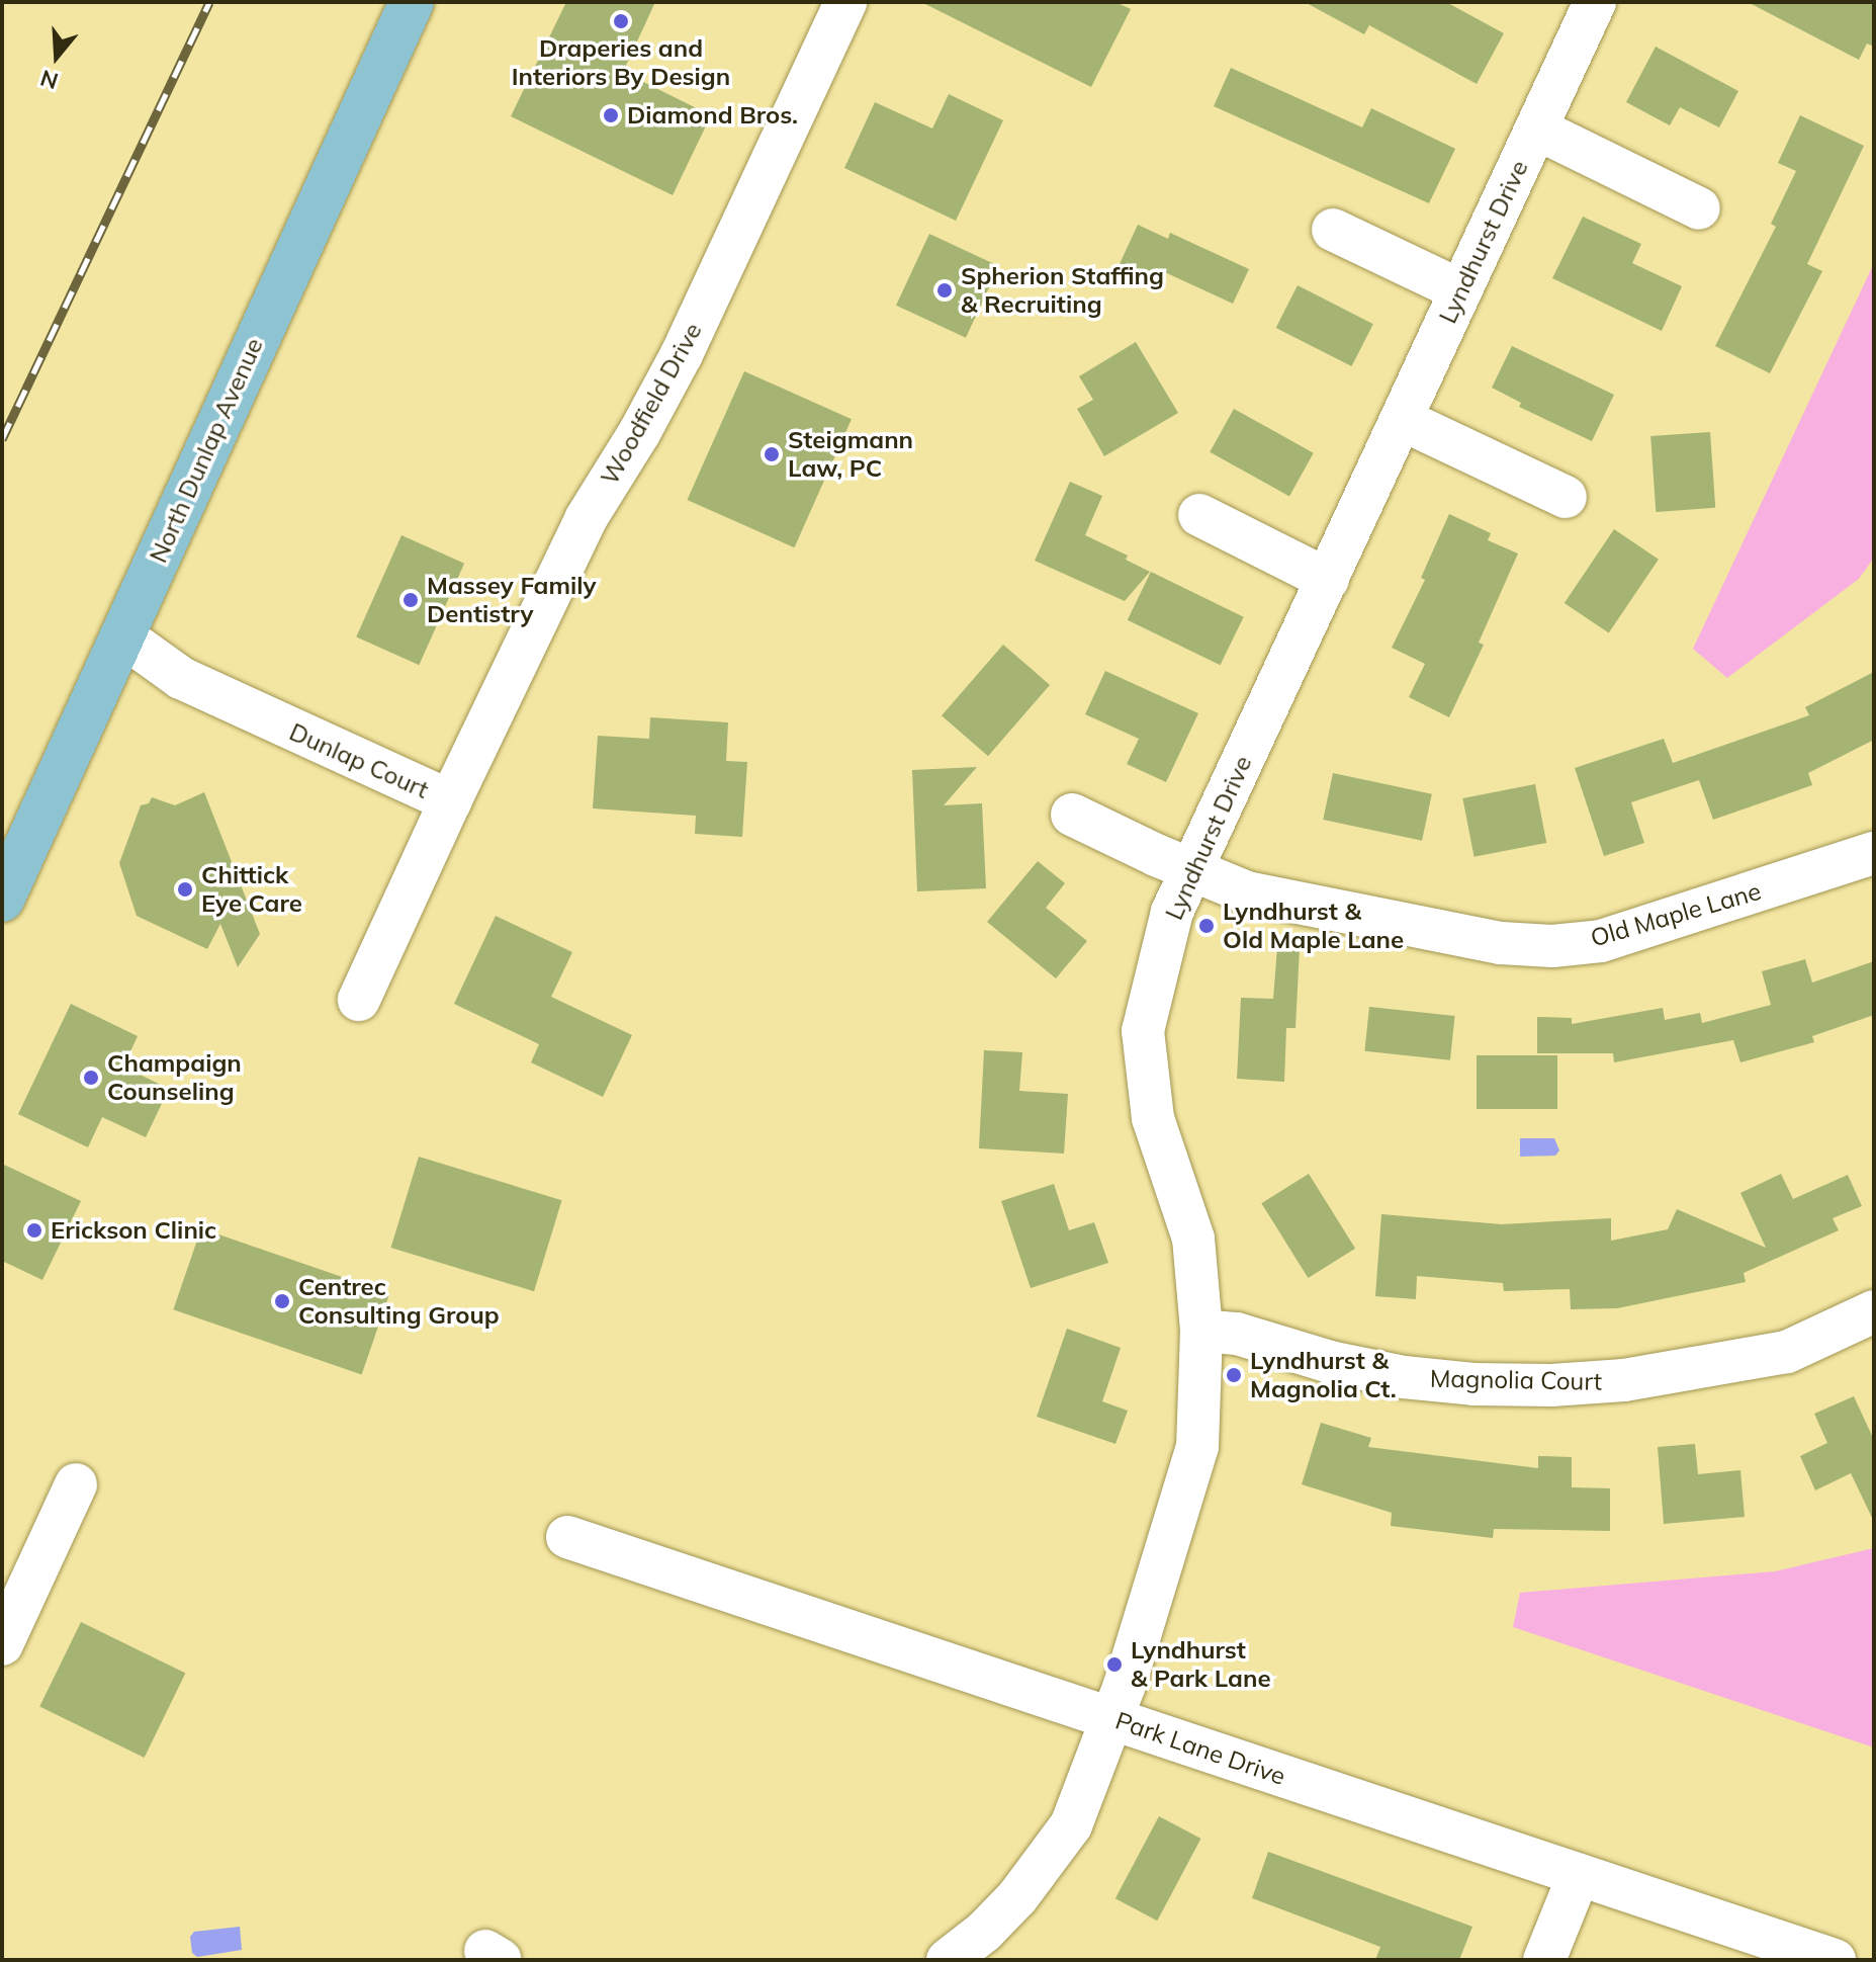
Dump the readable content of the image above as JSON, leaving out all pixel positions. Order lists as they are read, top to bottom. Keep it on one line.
{"streets":{"main road":["North Dunlap Avenue"],"street":["Lyndhurst Drive","Woodfield Drive","Dunlap Court","Old Maple Lane","Magnolia Court","Park Lane Drive"]},"crossings":[["Lyndhurst Drive","Old Maple Lane"],["Lyndhurst Drive","Magnolia Court"],["Lyndhurst Drive","Park Lane Drive"],["Woodfield Drive","Dunlap Court"],["North Dunlap Avenue","Dunlap Court"]],"places":["Draperies and Interiors By Design","Diamond Bros.","Spherion Staffing & Recruiting","Steigmann Law, PC","Massey Family Dentistry","Chittick Eye Care","Lyndhurst & Old Maple Lane","Champaign Counseling","Erickson Clinic","Centrec Consulting Group","Lyndhurst & Magnolia Ct.","Lyndhurst & Park Lane"],"north":"bottom"}
